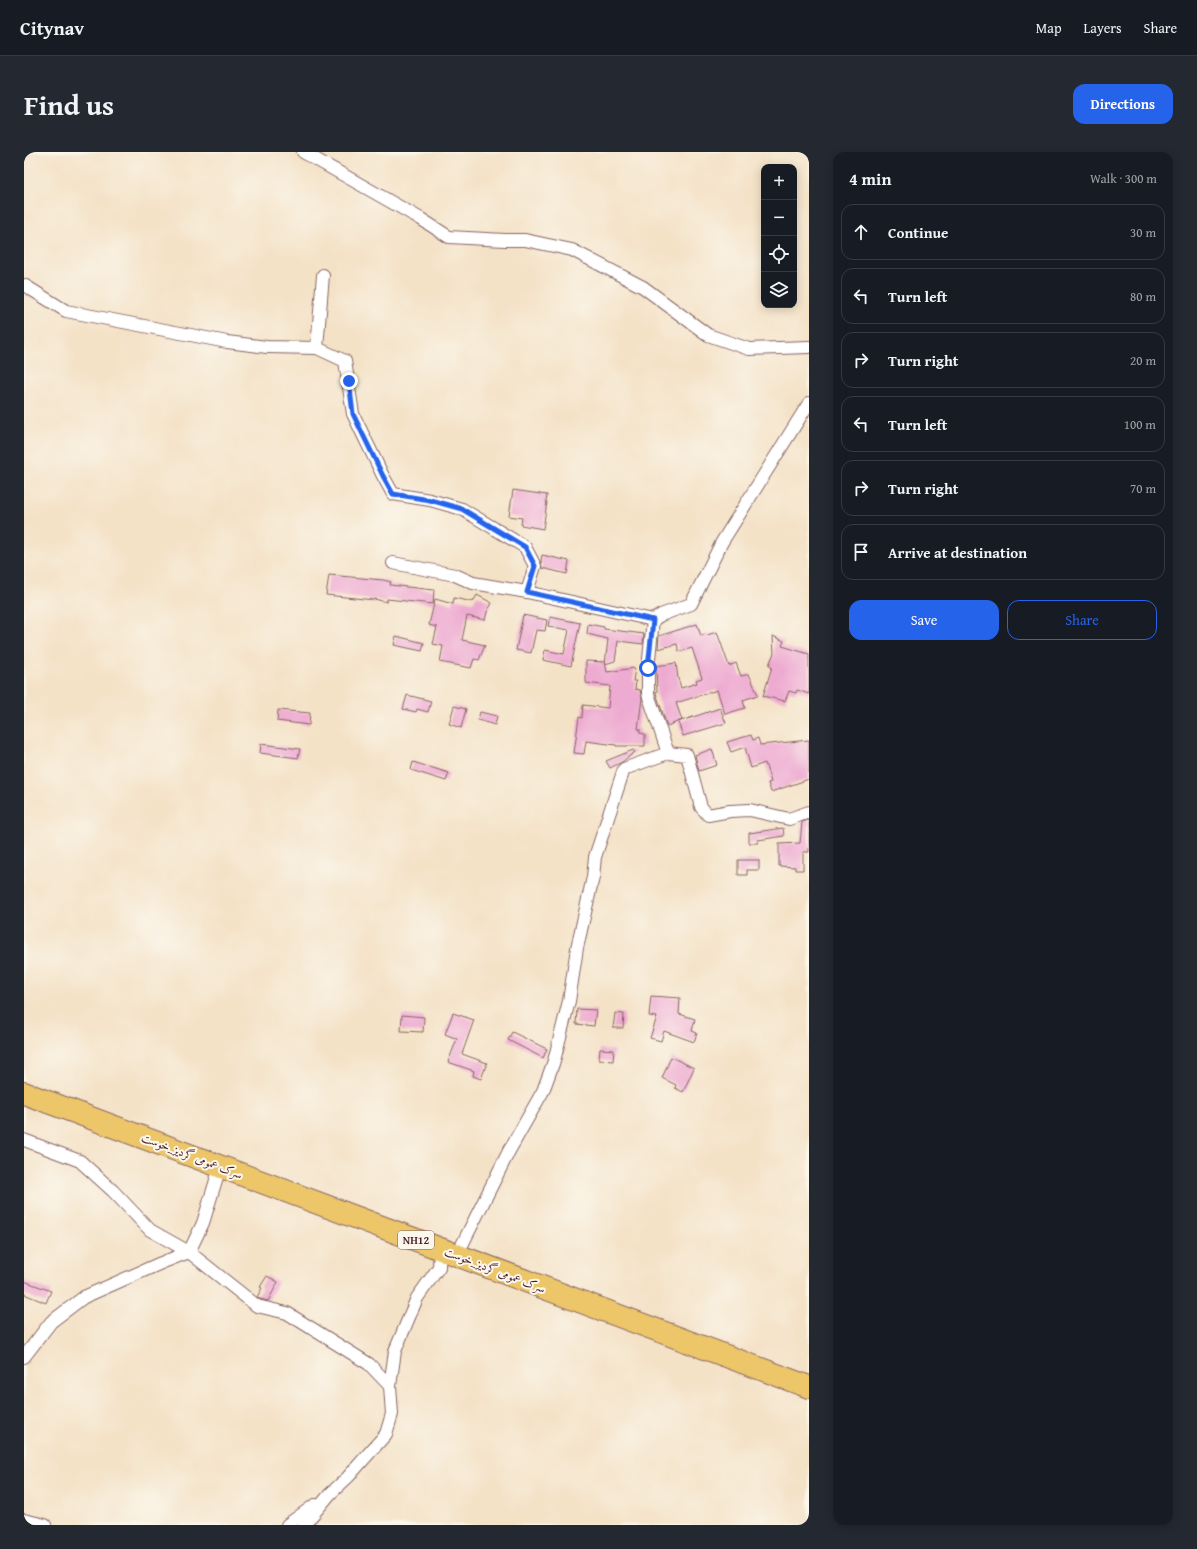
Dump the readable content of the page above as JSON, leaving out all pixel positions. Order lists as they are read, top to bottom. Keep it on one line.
{"streets":{"highway":["سرک عمومی گردیز_خوست","NH12"]},"page":{"header":"Citynav","nav":["Map","Layers","Share"],"title":"Find us","buttons":["Directions",["Save","Share"]],"heading":["4 min","Walk · 300 m"],"map_buttons":["+","−"],"list":[["Continue","30 m"],["Turn left","80 m"],["Turn right","20 m"],["Turn left","100 m"],["Turn right","70 m"],"Arrive at destination"]}}
